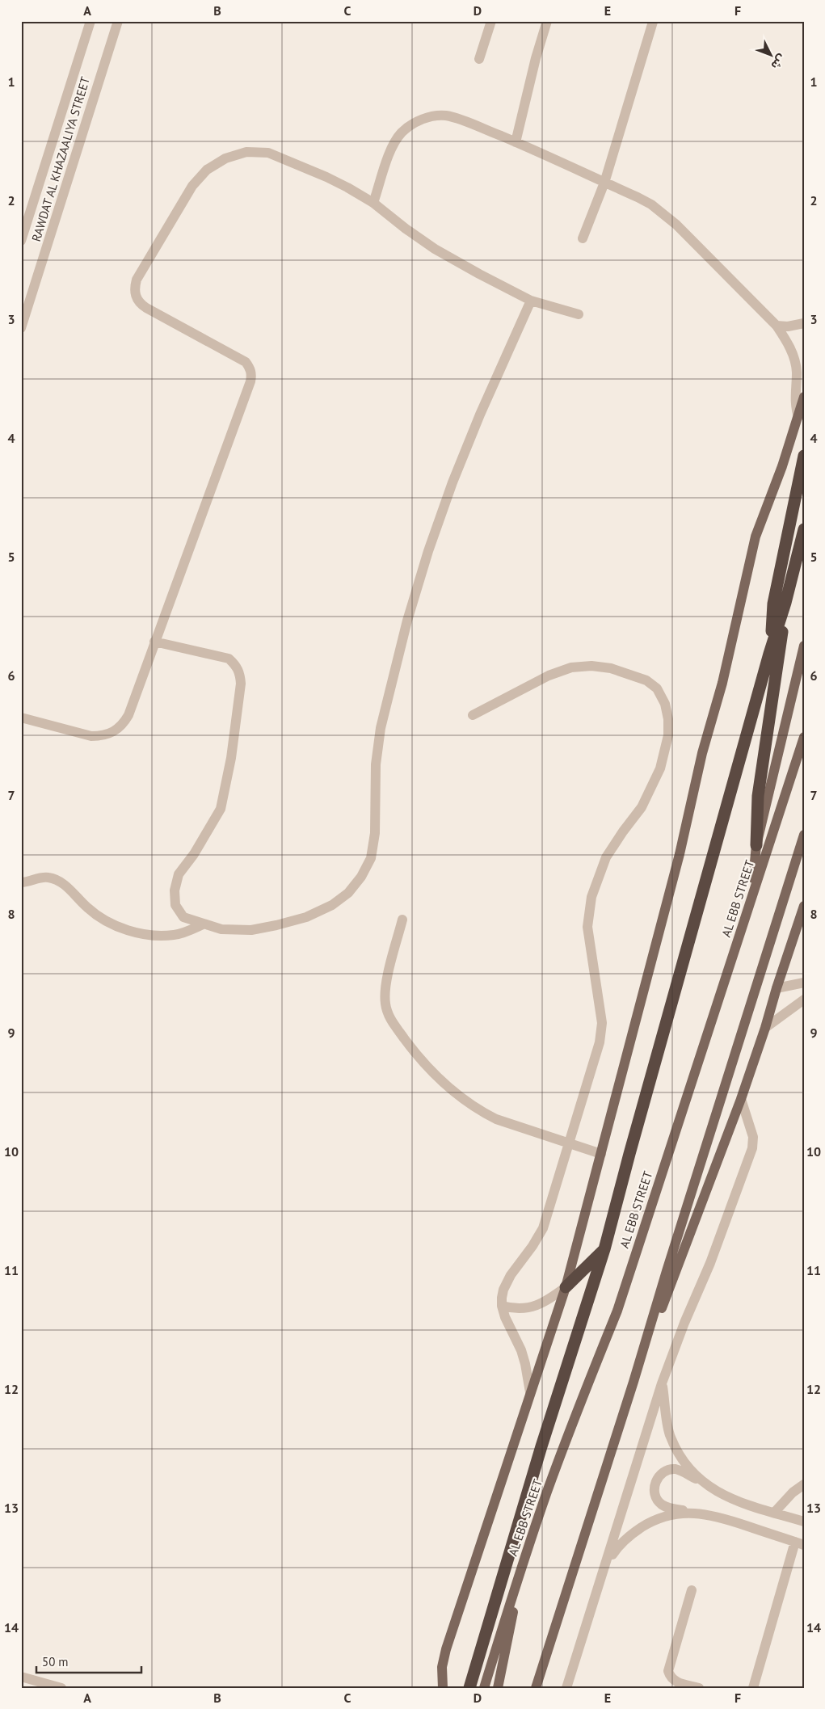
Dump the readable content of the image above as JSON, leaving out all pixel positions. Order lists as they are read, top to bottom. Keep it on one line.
{"streets":{"main road":["AL EBB STREET"],"street":["RAWDAT AL KHAZAALIYA STREET"]},"scale_bar":"50 m","north":"bottom right","grid":{"columns":["A","B","C","D","E","F"],"rows":["1","2","3","4","5","6","7","8","9","10","11","12","13","14"]}}
